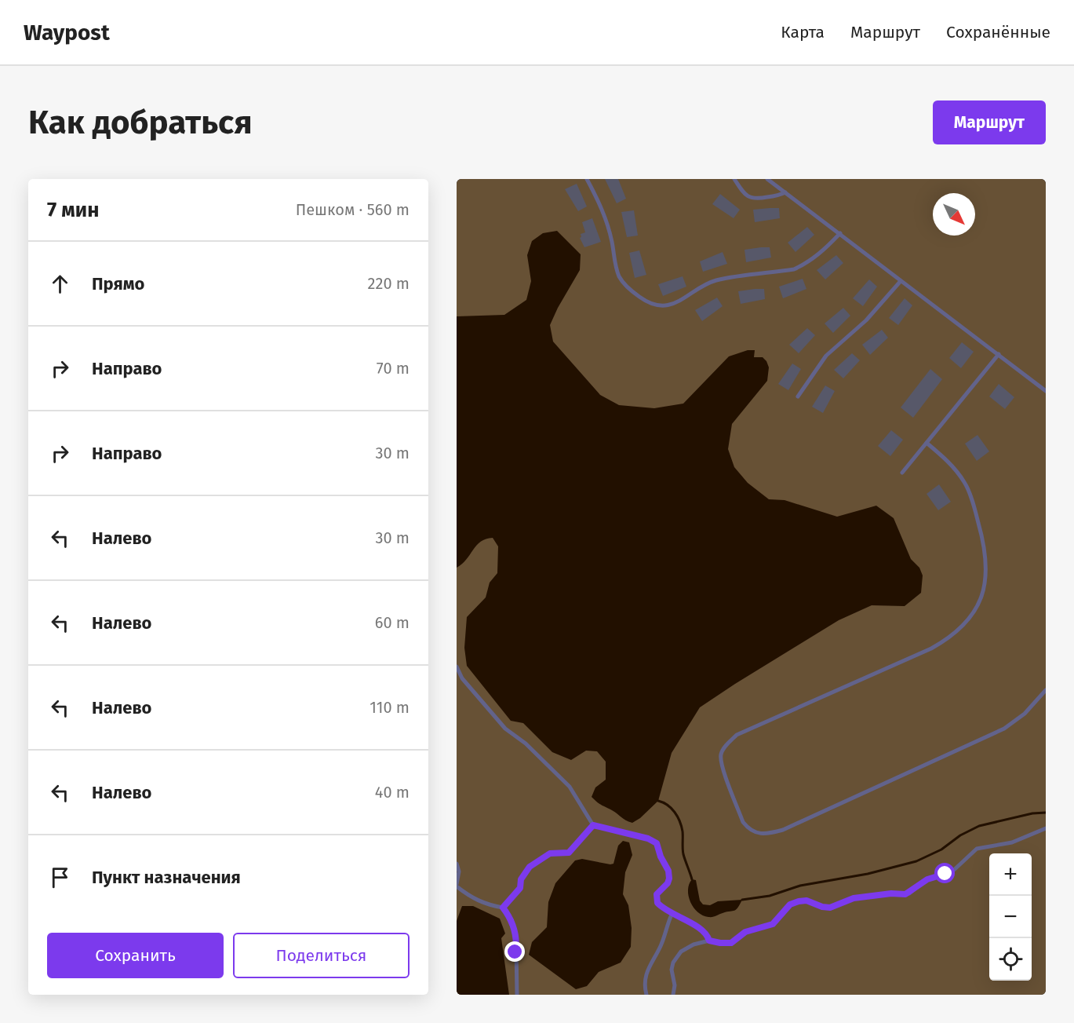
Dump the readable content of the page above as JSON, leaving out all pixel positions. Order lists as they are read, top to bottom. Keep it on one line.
{"north":"bottom right","page":{"header":"Waypost","nav":["Карта","Маршрут","Сохранённые"],"buttons":["Маршрут",["Сохранить","Поделиться"]],"title":"Как добраться","heading":["7 мин","Пешком · 560 m"],"list":[["Прямо","220 m"],["Направо","70 m"],["Направо","30 m"],["Налево","30 m"],["Налево","60 m"],["Налево","110 m"],["Налево","40 m"],"Пункт назначения"],"map_buttons":["+","−"]}}
